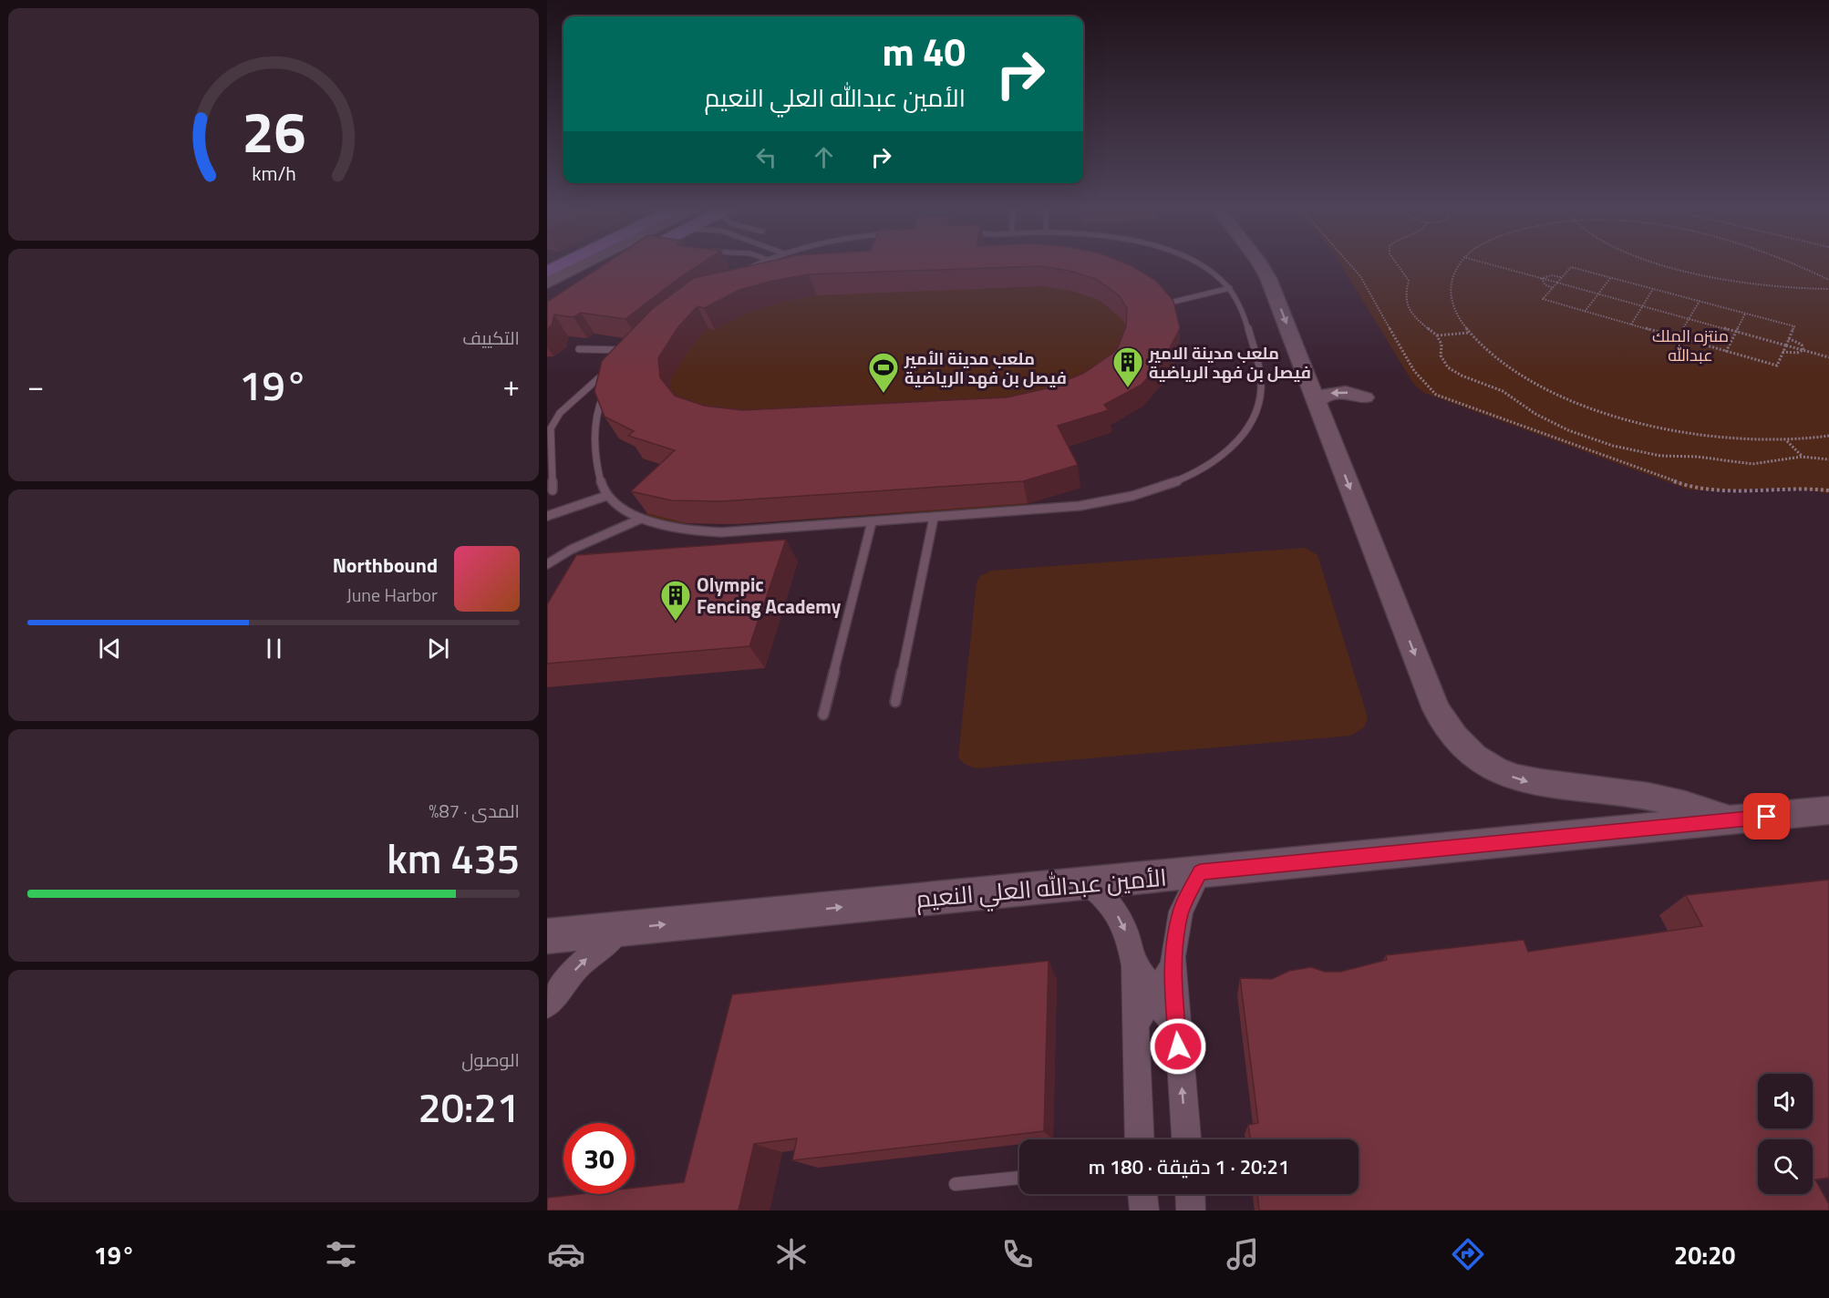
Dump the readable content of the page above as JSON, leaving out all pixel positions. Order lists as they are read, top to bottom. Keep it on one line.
{"streets":{"main road":["الأمين عبدالله العلي النعيم"]},"one_way":["الأمين عبدالله العلي النعيم"],"parks":["منتزه الملك عبدالله"],"places":{"building":["ملعب مدينة الامير فيصل بن فهد الرياضية","Olympic Fencing Academy"],"sports":["ملعب مدينة الأمير فيصل بن فهد الرياضية"]},"page":{"turn":["40 m","الأمين عبدالله العلي النعيم"],"tile":["التكييف",["المدى · 87%","435 km"],["الوصول","20:21"]],"heat":["−","19°","+"],"song":["Northbound","June Harbor"],"limit":"30","trip":"20:21 · 1 دقيقة · 180 m","tabs":["20:20","19°"],"gauge":["26","km/h"]}}
